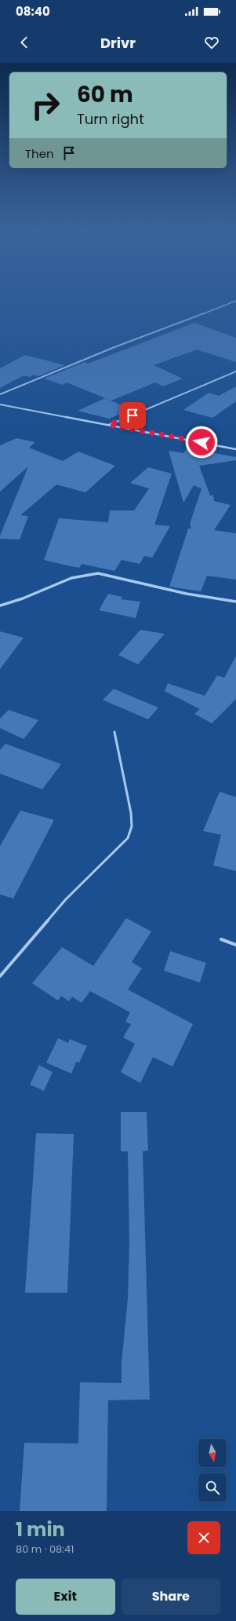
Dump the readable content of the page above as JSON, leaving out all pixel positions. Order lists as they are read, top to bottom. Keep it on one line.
{"north":"bottom","page":{"status":"08:40","header":"Drivr","turn":["60 m","Turn right"],"then":"Then","heading":["1 min","80 m · 08:41"],"buttons":["Exit","Share"]}}
